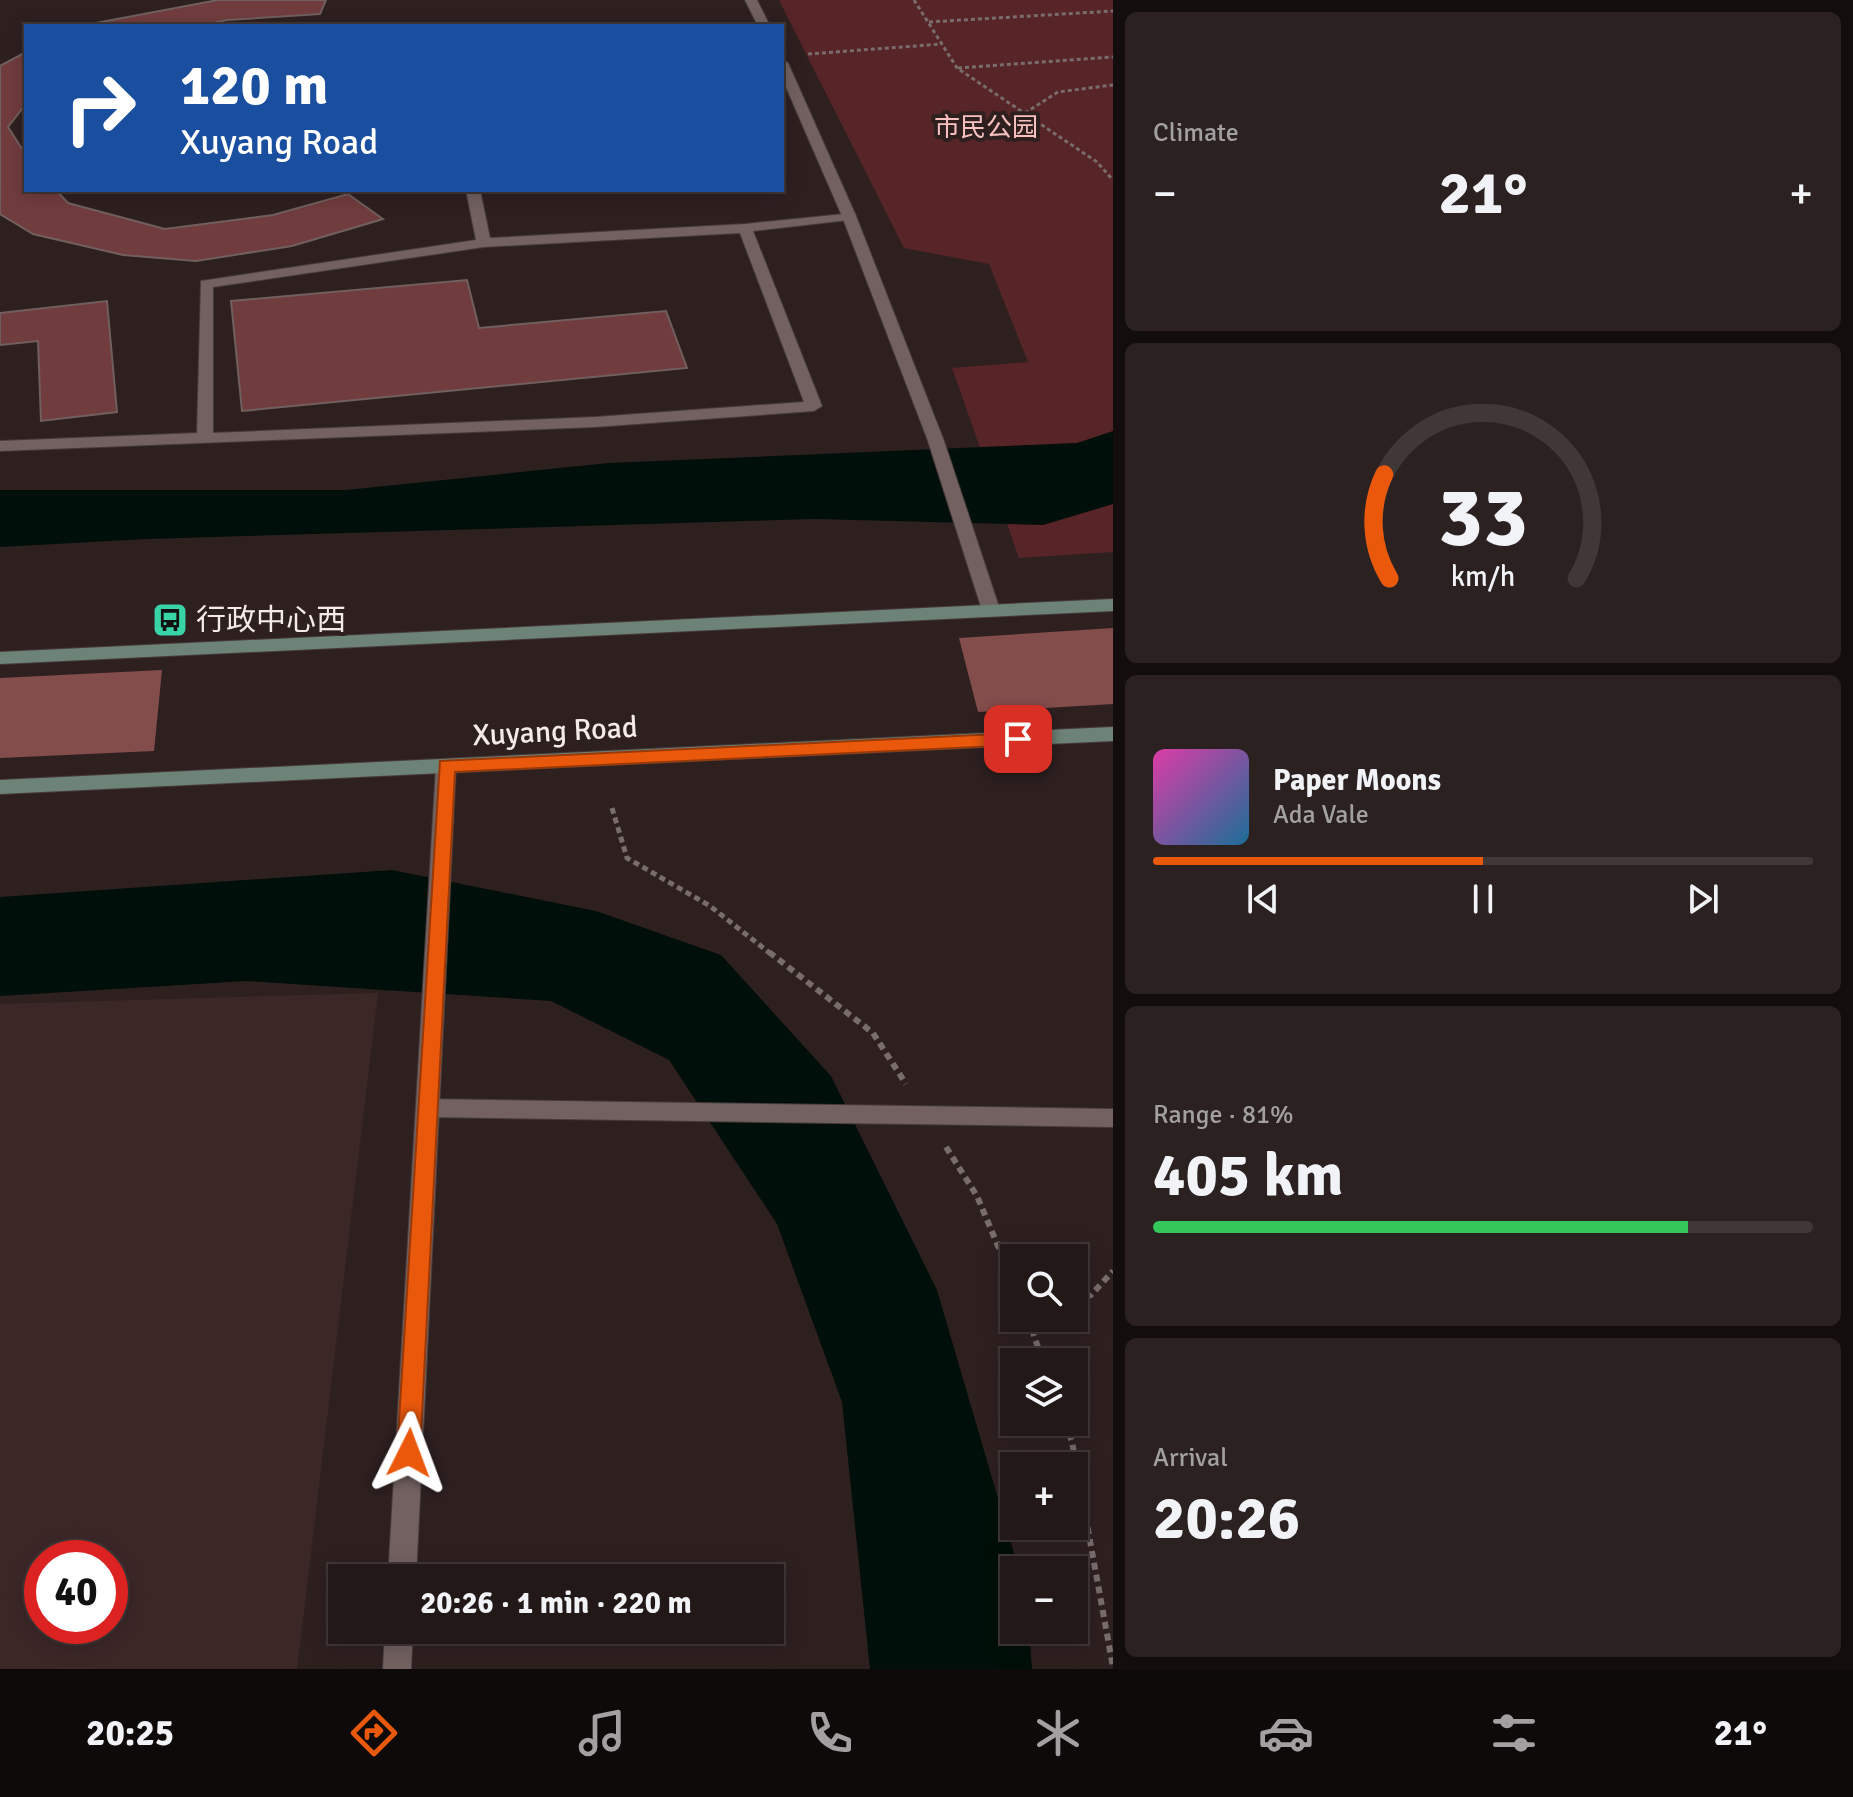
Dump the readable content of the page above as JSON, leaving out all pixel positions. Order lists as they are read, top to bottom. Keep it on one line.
{"streets":{"main road":["Xuyang Road"]},"parks":["市民公园"],"places":{"bus stop":["行政中心西"]},"page":{"tile":["Climate",["Range · 81%","405 km"],["Arrival","20:26"]],"turn":["120 m","Xuyang Road"],"heat":["−","21°","+"],"song":["Paper Moons","Ada Vale"],"map_buttons":["+","−"],"limit":"40","trip":"20:26 · 1 min · 220 m","tabs":["20:25","21°"],"gauge":["33","km/h"]}}
